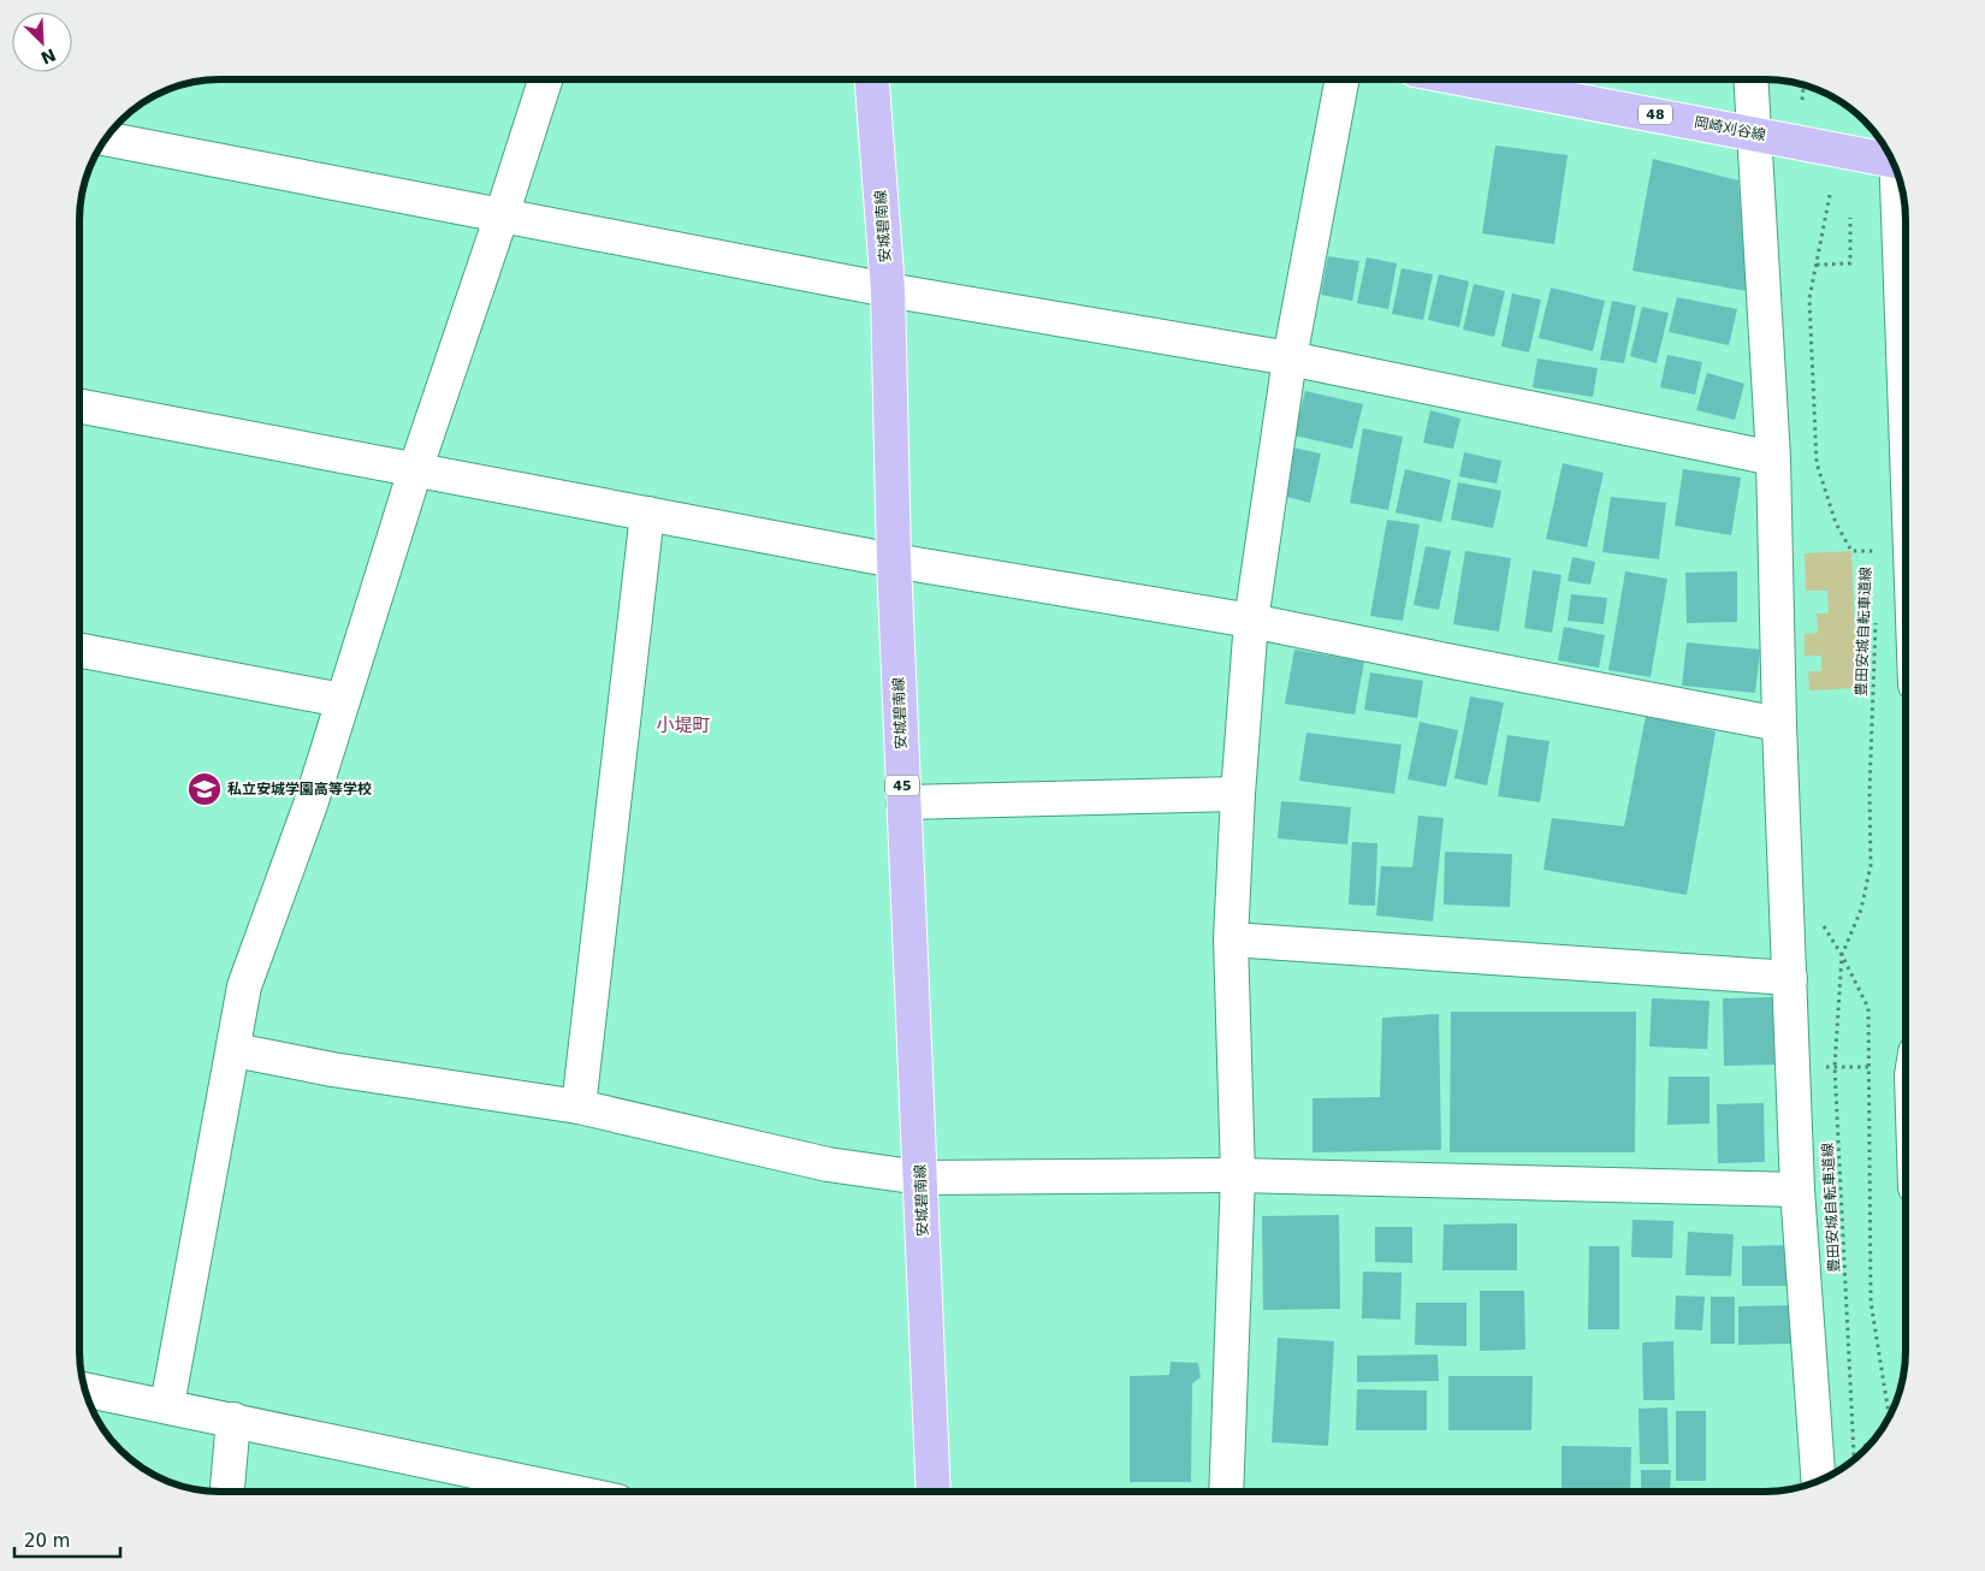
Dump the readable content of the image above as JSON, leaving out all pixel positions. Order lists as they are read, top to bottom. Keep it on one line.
{"streets":{"main road":["48","岡崎刈谷線","安城碧南線","45"],"path":["豊田安城自転車道線"]},"districts":["小堤町"],"places":{"school or university":["私立安城学園高等学校"]},"scale_bar":"20 m","north":"bottom right"}
